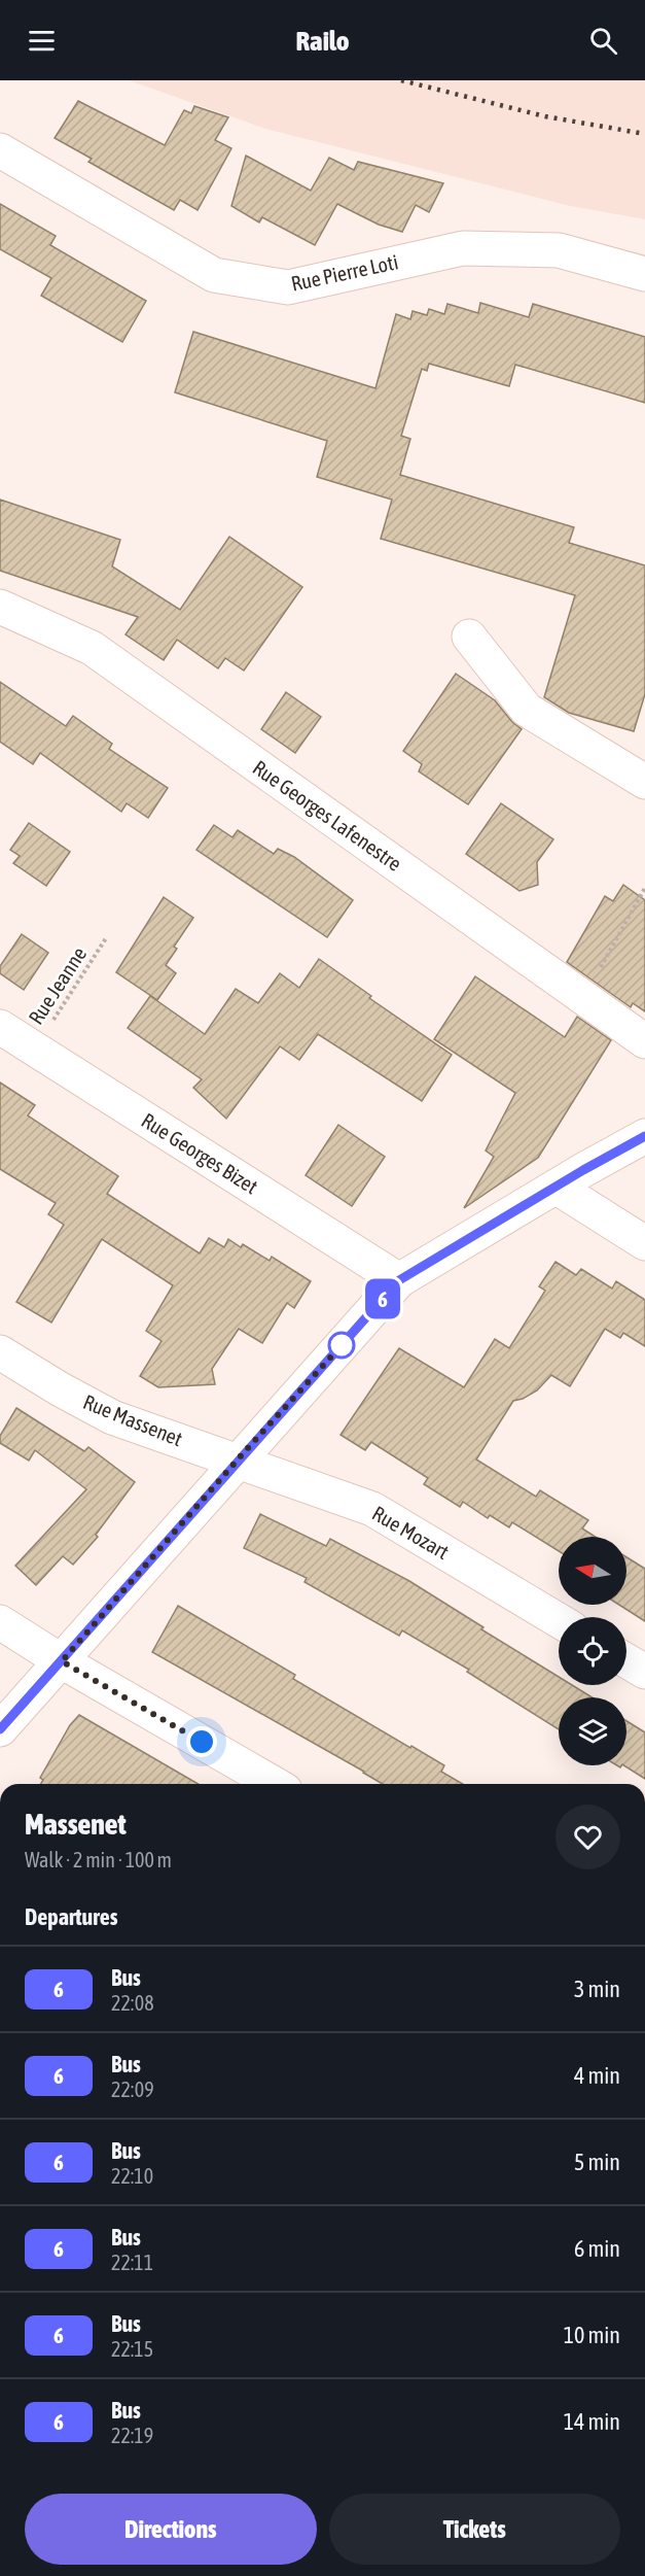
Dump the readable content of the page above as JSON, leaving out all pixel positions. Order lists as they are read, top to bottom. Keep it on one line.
{"streets":{"street":["Rue Pierre Loti","Rue Georges Lafenestre","Rue Georges Bizet","Rue Massenet","Rue Mozart"],"path":["Rue Jeanne"]},"crossings":[["Rue Jeanne","Rue Georges Bizet"],["Rue Massenet","Rue Mozart"]],"lines":["bus line 6"],"north":"left","page":{"header":"Railo","on_map":"6","heading":[["Massenet","Walk · 2 min · 100 m"],"Departures"],"list":[{"mark":"6","name":"Bus","note":"22:08","value":"3 min"},{"mark":"6","name":"Bus","note":"22:09","value":"4 min"},{"mark":"6","name":"Bus","note":"22:10","value":"5 min"},{"mark":"6","name":"Bus","note":"22:11","value":"6 min"},{"mark":"6","name":"Bus","note":"22:15","value":"10 min"},{"mark":"6","name":"Bus","note":"22:19","value":"14 min"}],"buttons":["Directions","Tickets"]}}
